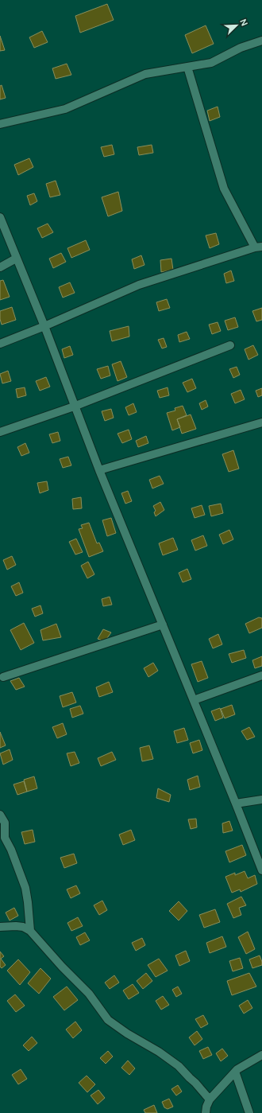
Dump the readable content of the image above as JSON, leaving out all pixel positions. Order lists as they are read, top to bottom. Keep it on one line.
{"north":"top right"}
